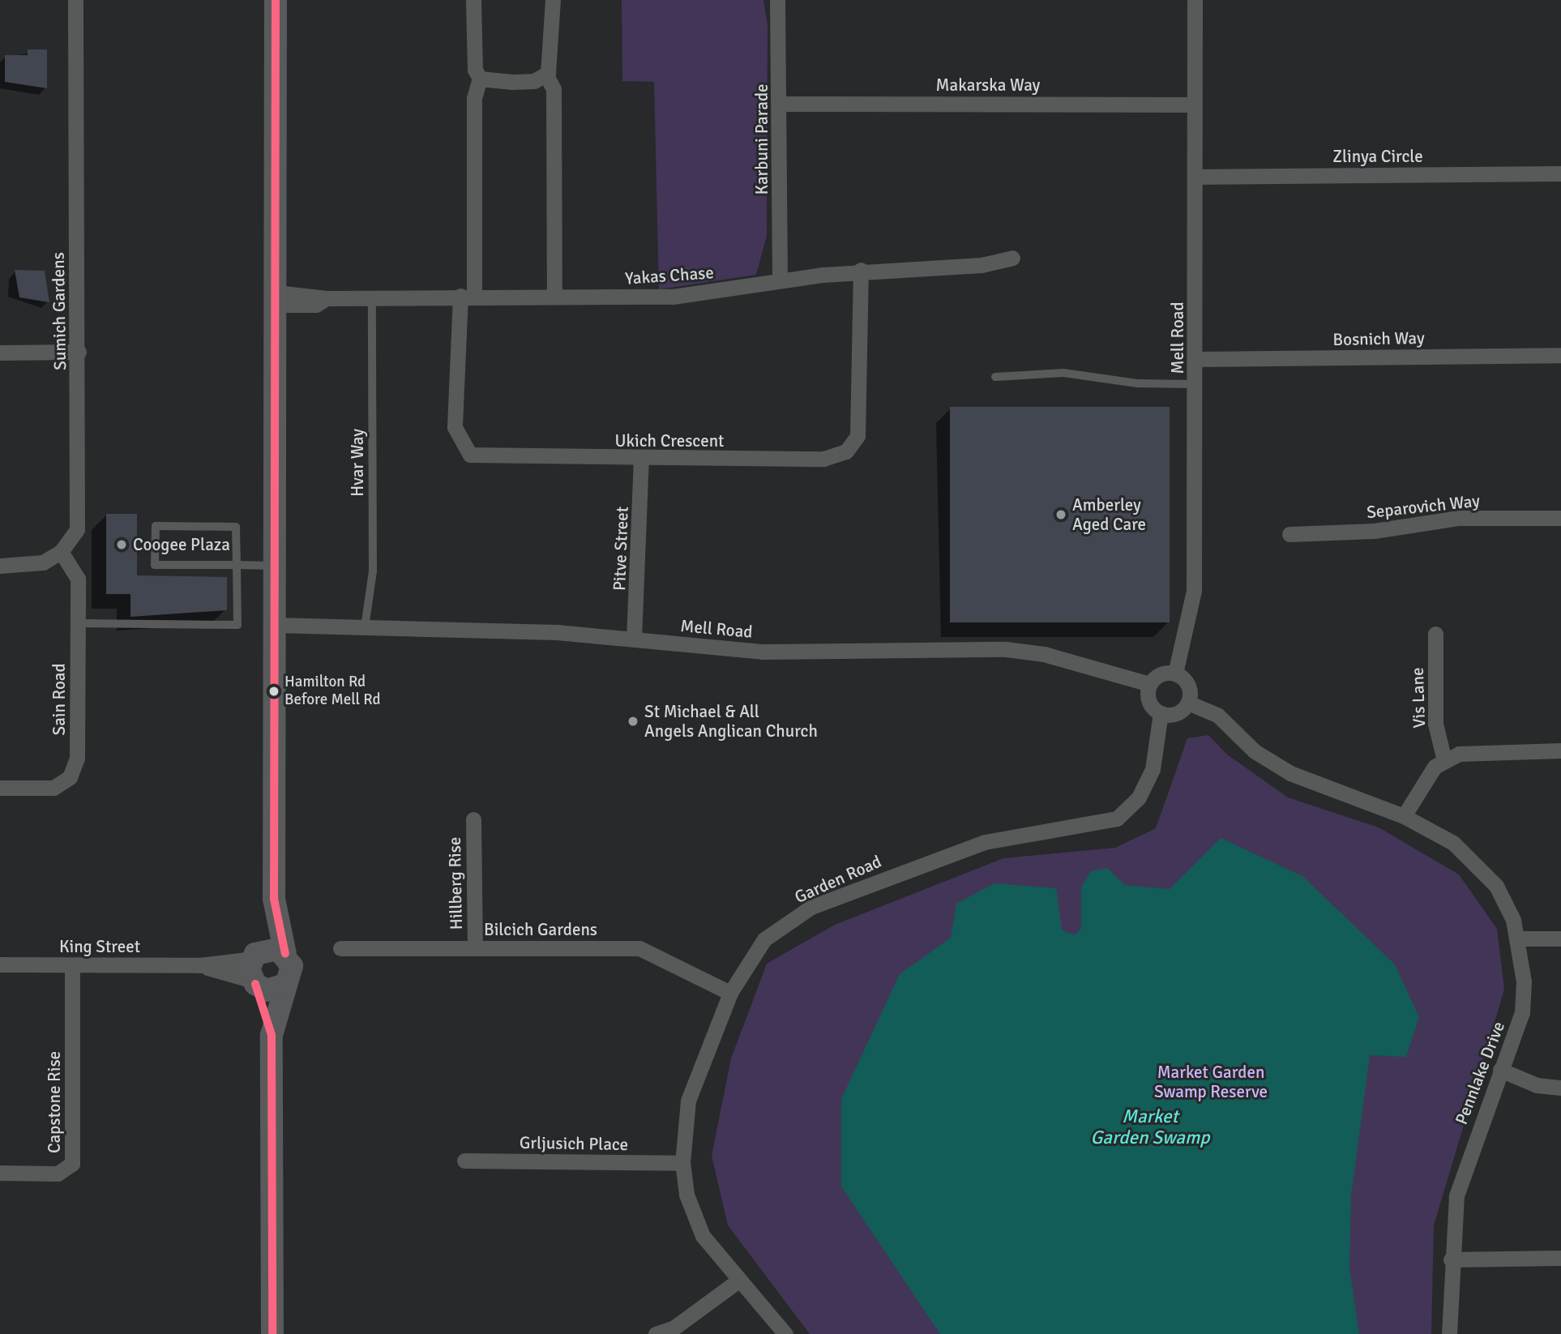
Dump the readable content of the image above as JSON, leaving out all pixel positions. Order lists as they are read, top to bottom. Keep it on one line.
{"streets":{"street":["Makarska Way","Karbuni Parade","Zlinya Circle","Yakas Chase","Sumich Gardens","Mell Road","Bosnich Way","Ukich Crescent","Separovich Way","Pitve Street","Vis Lane","Sain Road","Garden Road","Hillberg Rise","Bilcich Gardens","King Street","Pennlake Drive","Capstone Rise","Grljusich Place"],"lane":["Hvar Way"]},"crossings":[["Makarska Way","Karbuni Parade"],["Makarska Way","Mell Road"],["Karbuni Parade","Yakas Chase"],["Zlinya Circle","Mell Road"],["Yakas Chase","Ukich Crescent"],["Yakas Chase","Hvar Way"],["Sumich Gardens","Sain Road"],["Mell Road","Bosnich Way"],["Mell Road","Hvar Way"],["Mell Road","Pitve Street"],["Mell Road","Garden Road"],["Mell Road","Pennlake Drive"],["Ukich Crescent","Pitve Street"],["Garden Road","Bilcich Gardens"],["Garden Road","Pennlake Drive"],["Garden Road","Grljusich Place"],["Hillberg Rise","Bilcich Gardens"],["King Street","Capstone Rise"]],"water":["Market Garden Swamp"],"parks":["Market Garden Swamp Reserve"],"places":["Amberley Aged Care","Coogee Plaza","Hamilton Rd Before Mell Rd","St Michael & All Angels Anglican Church"]}
